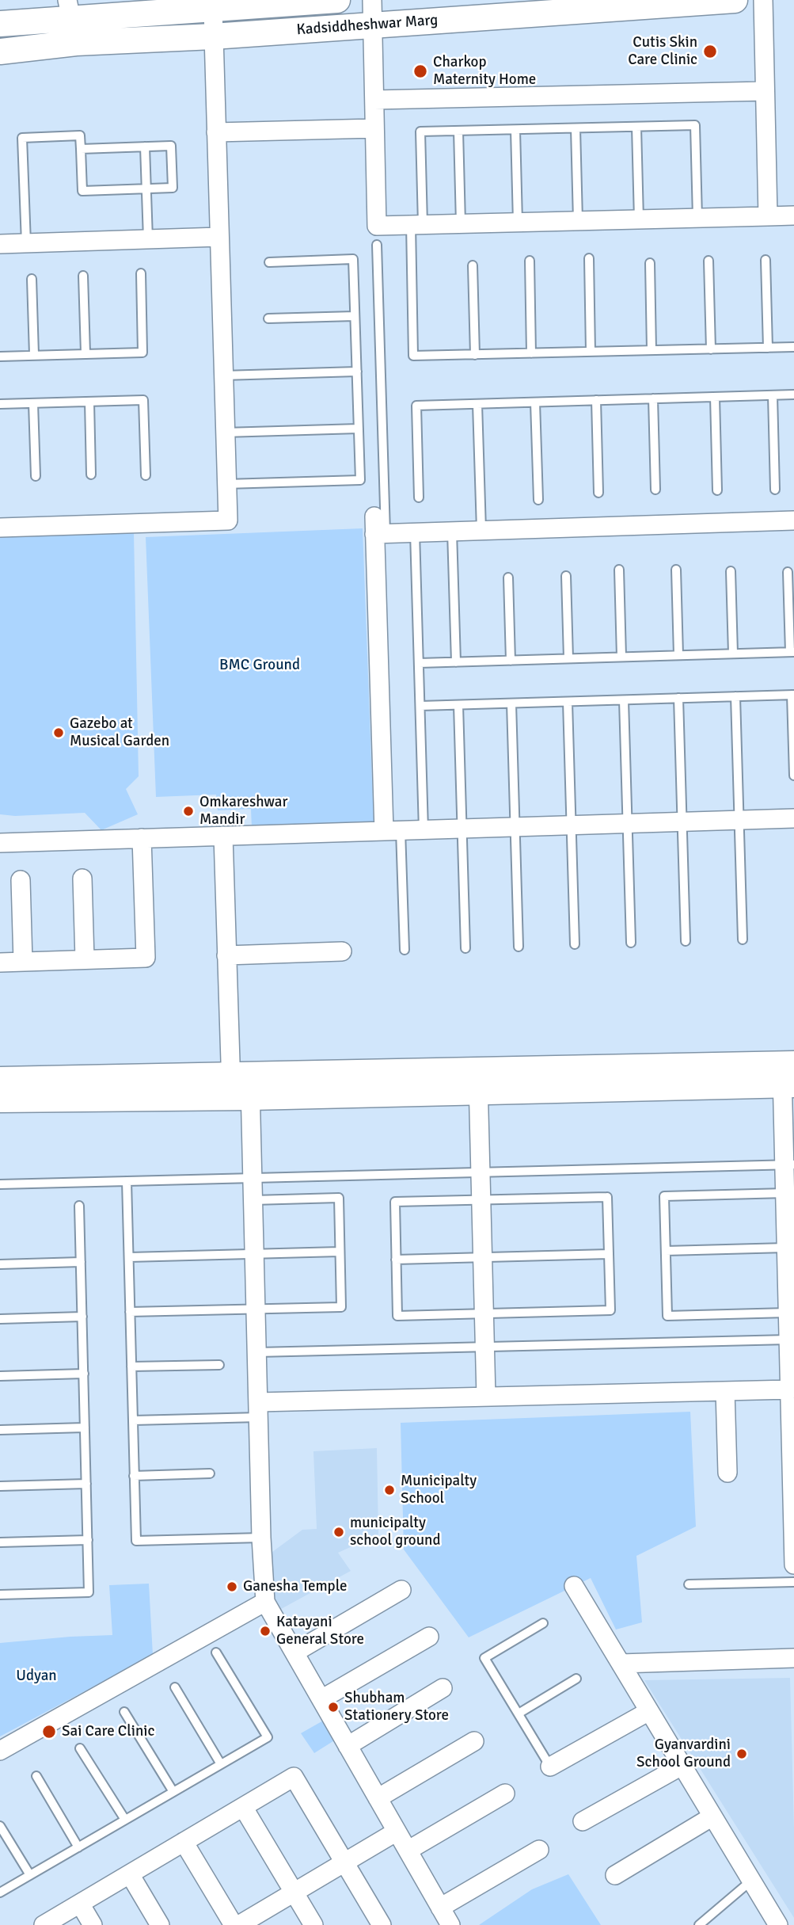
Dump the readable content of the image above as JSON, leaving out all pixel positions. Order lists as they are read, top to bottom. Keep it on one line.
{"streets":{"main road":["Kadsiddheshwar Marg"]},"parks":["BMC Ground","Udyan"],"places":["Cutis Skin Care Clinic","Charkop Maternity Home","Gazebo at Musical Garden","Omkareshwar Mandir","Municipalty School","municipalty school ground","Ganesha Temple","Katayani General Store","Shubham Stationery Store","Sai Care Clinic","Gyanvardini School Ground"]}
